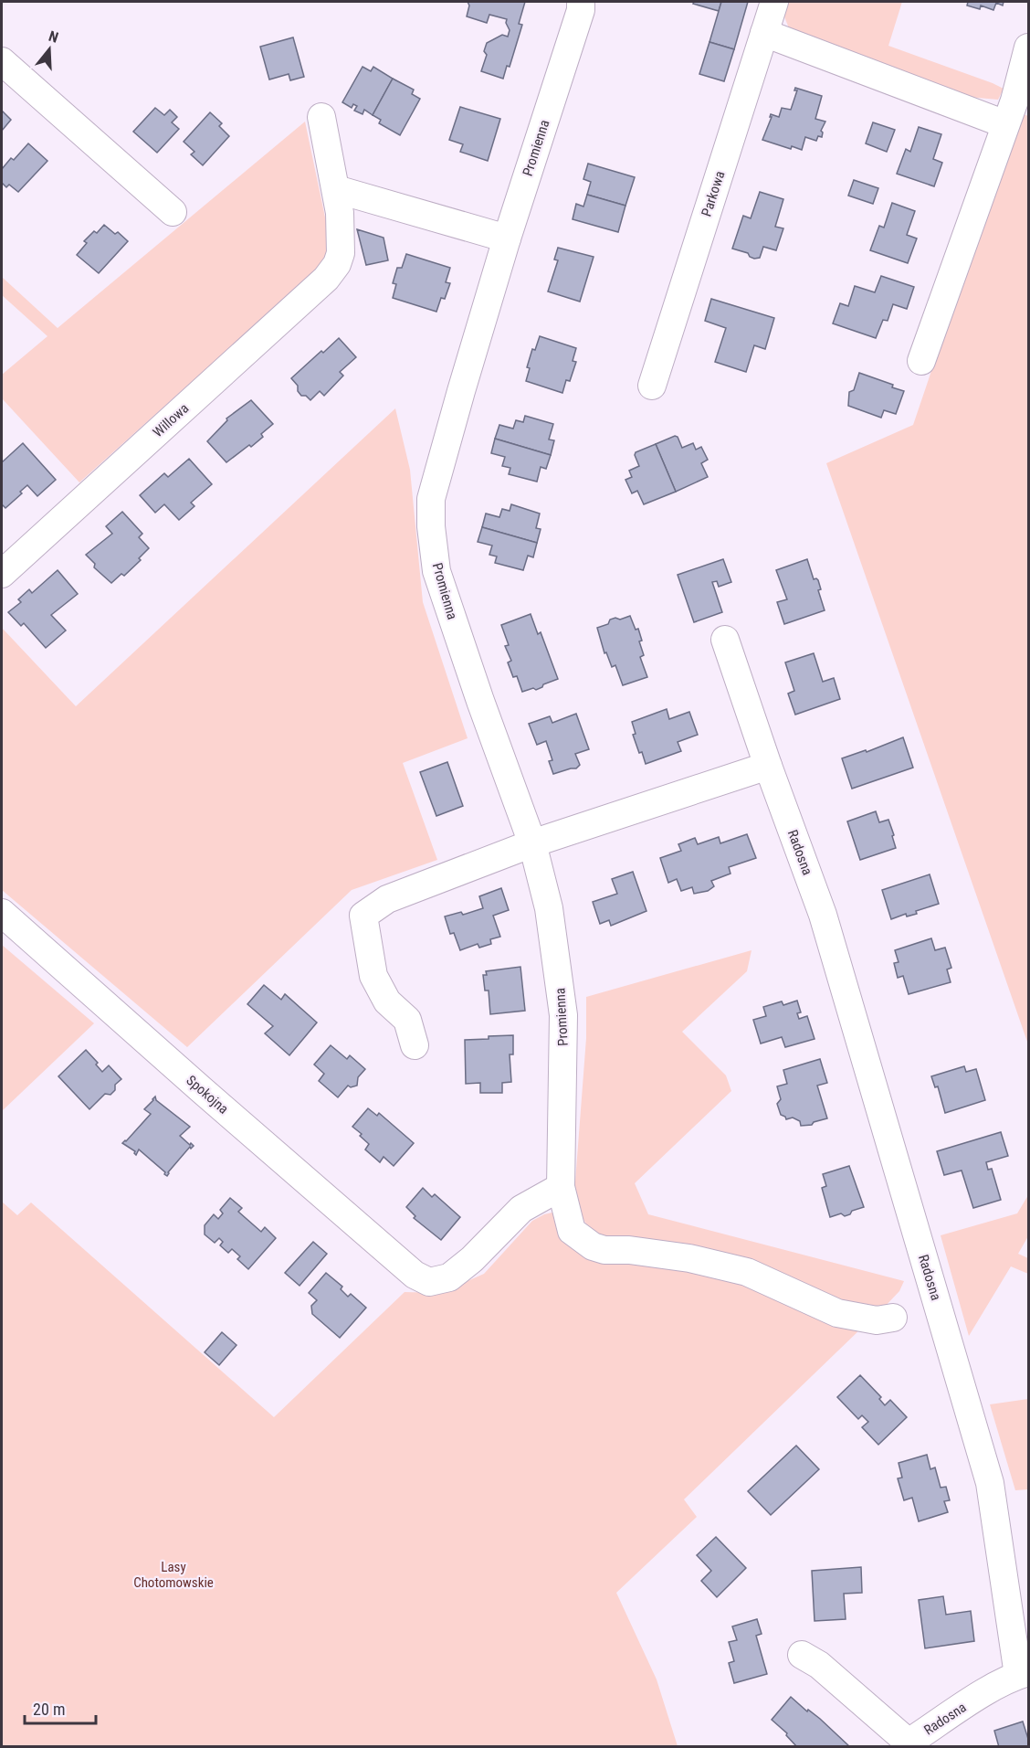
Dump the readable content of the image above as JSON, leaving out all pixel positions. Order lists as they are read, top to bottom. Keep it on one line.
{"streets":{"street":["Promienna","Parkowa","Willowa","Radosna","Spokojna"]},"crossings":[["Promienna","Spokojna"]],"parks":["Lasy Chotomowskie"],"scale_bar":"20 m","north":"top"}
